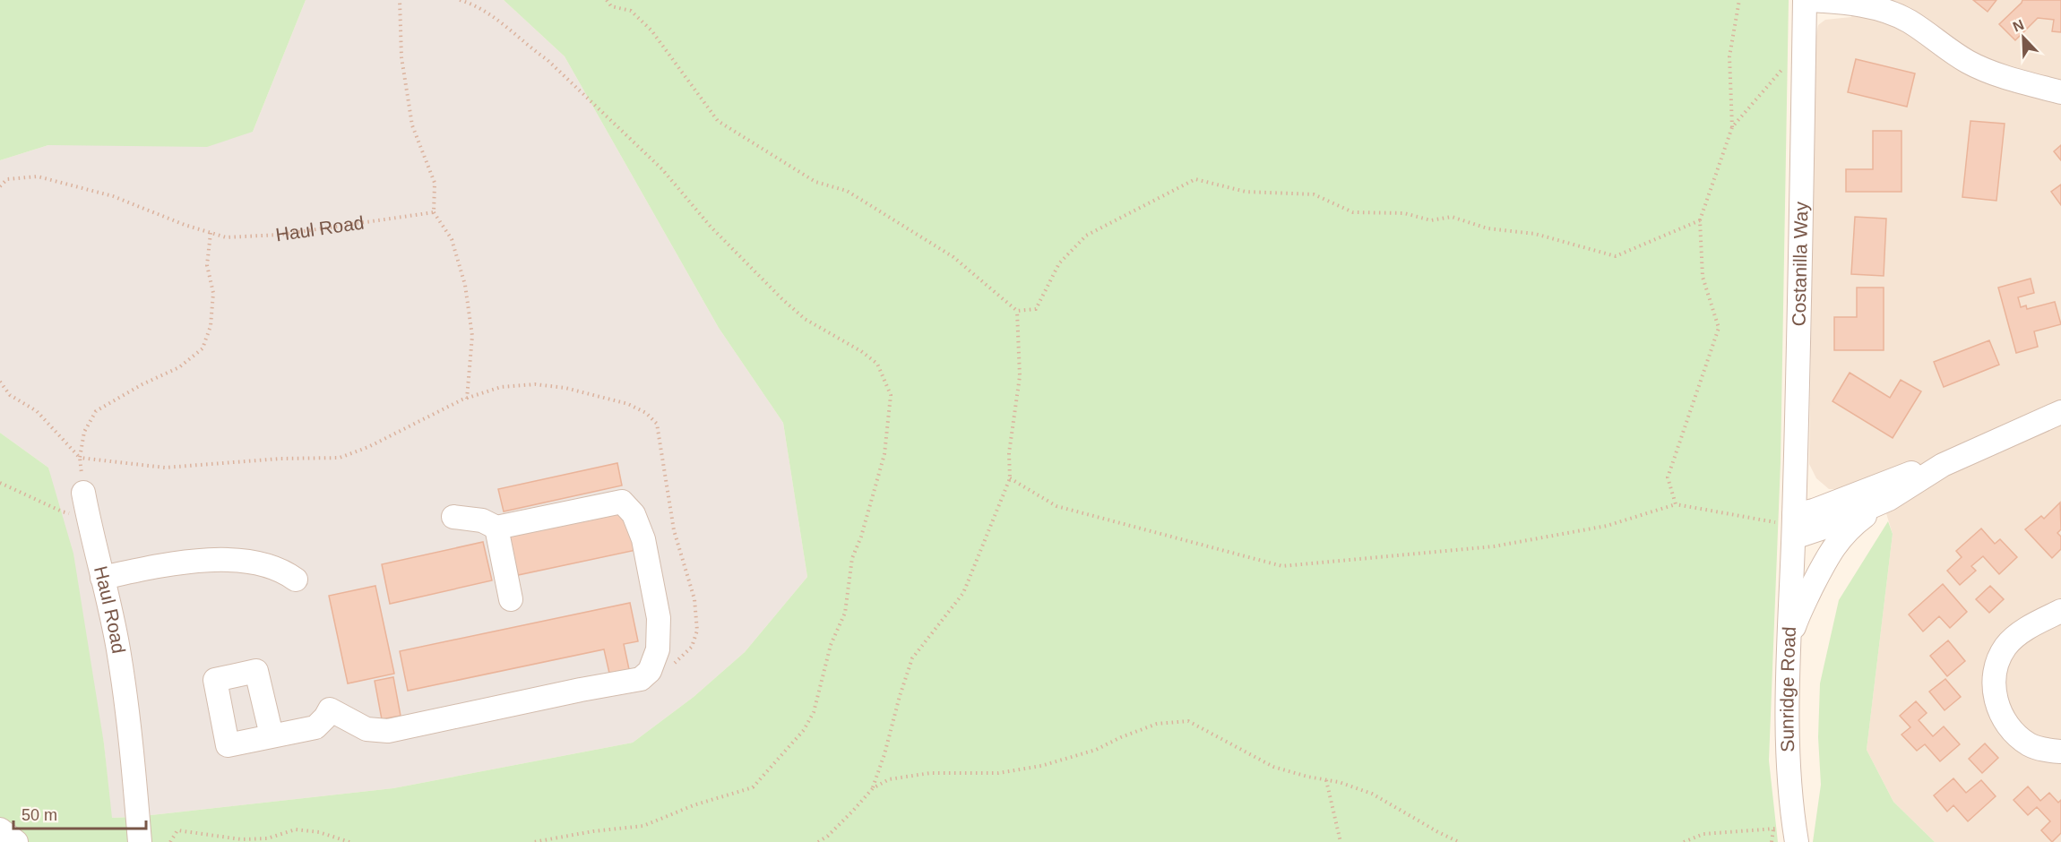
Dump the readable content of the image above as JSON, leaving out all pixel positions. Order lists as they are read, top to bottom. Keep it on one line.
{"streets":{"street":["Haul Road","Costanilla Way","Sunridge Road"]},"crossings":[["Costanilla Way","Sunridge Road"]],"scale_bar":"50 m","north":"top left"}
